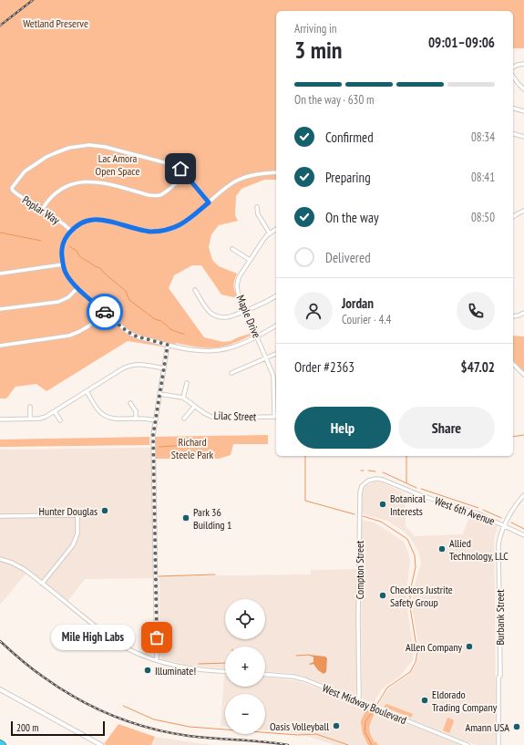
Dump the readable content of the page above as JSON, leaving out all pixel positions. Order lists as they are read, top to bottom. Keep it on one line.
{"streets":{"street":["Poplar Way","Maple Drive","Lilac Street","West 6th Avenue","Compton Street","Burbank Street","West Midway Boulevard"]},"crossings":[["Maple Drive","Lilac Street"],["West 6th Avenue","Compton Street"],["West 6th Avenue","Burbank Street"],["Compton Street","West Midway Boulevard"]],"parks":["Wetland Preserve","Lac Amora Open Space","Richard Steele Park"],"places":["Botanical Interests","Hunter Douglas","Park 36 Building 1","Allied Technology, LLC","Checkers Justrite Safety Group","Mile High Labs","Allen Company","Illuminate!","Eldorado Trading Company","Oasis Volleyball","Amann USA"],"scale_bar":"200 m","page":{"heading":["3 min","Arriving in","09:01–09:06"],"panel":["Jordan","Courier · 4.4","Order #2363","$47.02"],"bar":"On the way · 630 m","list":[["Confirmed","08:34"],["Preparing","08:41"],["On the way","08:50"],"Delivered"],"buttons":["Help","Share"],"map_buttons":["+","−"],"bubble":"Mile High Labs","scale":"200 m"}}
